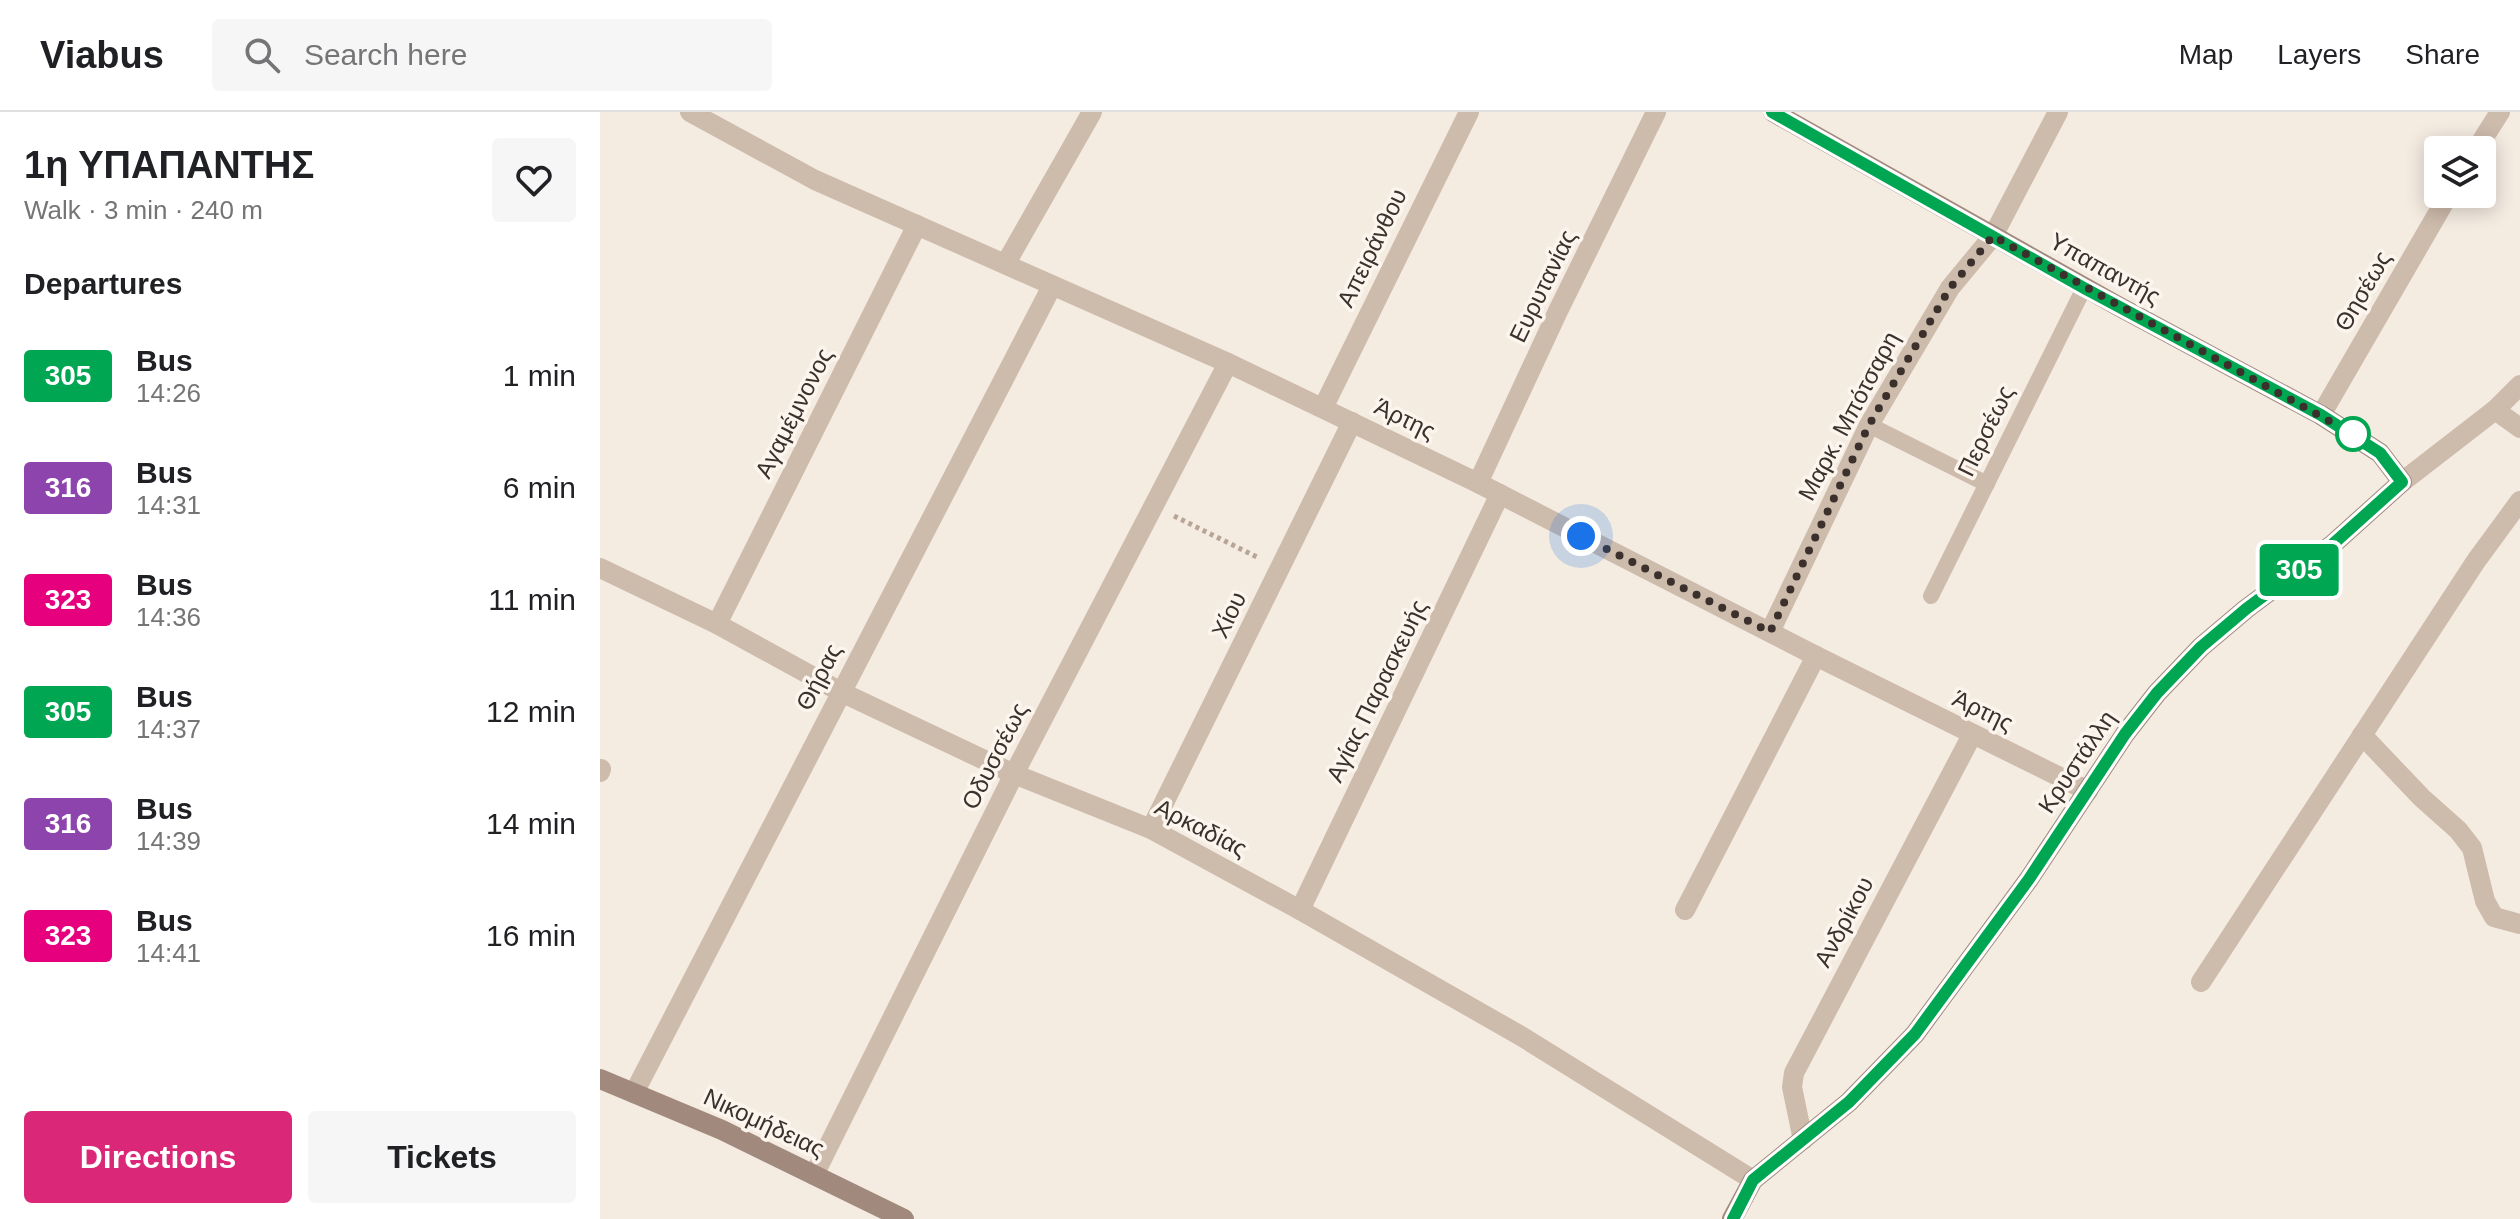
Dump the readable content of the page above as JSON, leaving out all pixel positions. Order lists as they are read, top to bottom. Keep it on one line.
{"streets":{"street":["Απειράνθου","Υπαπαντής","Ευρυτανίας","Θησέως","Αγαμέμνονος","Μαρκ. Μπότσαρη","Άρτης","Χίου","Θήρας","Αγίας Παρασκευής","Οδυσσέως","Κρυστάλλη","Αρκαδίας","Ανδρίκου","Νικομήδειας"],"lane":["Περσέως"]},"crossings":[["Απειράνθου","Άρτης"],["Υπαπαντής","Θησέως"],["Υπαπαντής","Μαρκ. Μπότσαρη"],["Υπαπαντής","Περσέως"],["Υπαπαντής","Κρυστάλλη"],["Ευρυτανίας","Άρτης"],["Αγαμέμνονος","Άρτης"],["Αγαμέμνονος","Αρκαδίας"],["Μαρκ. Μπότσαρη","Άρτης"],["Άρτης","Χίου"],["Άρτης","Θήρας"],["Άρτης","Αγίας Παρασκευής"],["Άρτης","Οδυσσέως"],["Άρτης","Κρυστάλλη"],["Άρτης","Ανδρίκου"],["Χίου","Αρκαδίας"],["Θήρας","Αρκαδίας"],["Θήρας","Νικομήδειας"],["Αγίας Παρασκευής","Αρκαδίας"],["Οδυσσέως","Αρκαδίας"],["Οδυσσέως","Νικομήδειας"],["Κρυστάλλη","Αρκαδίας"],["Κρυστάλλη","Ανδρίκου"]],"lines":["bus line 305"],"page":{"header":"Viabus","search":"Search here","nav":["Map","Layers","Share"],"heading":[["1η ΥΠΑΠΑΝΤΗΣ","Walk · 3 min · 240 m"],"Departures"],"on_map":"305","list":[{"mark":"305","name":"Bus","note":"14:26","value":"1 min"},{"mark":"316","name":"Bus","note":"14:31","value":"6 min"},{"mark":"323","name":"Bus","note":"14:36","value":"11 min"},{"mark":"305","name":"Bus","note":"14:37","value":"12 min"},{"mark":"316","name":"Bus","note":"14:39","value":"14 min"},{"mark":"323","name":"Bus","note":"14:41","value":"16 min"}],"buttons":["Directions","Tickets"]}}
